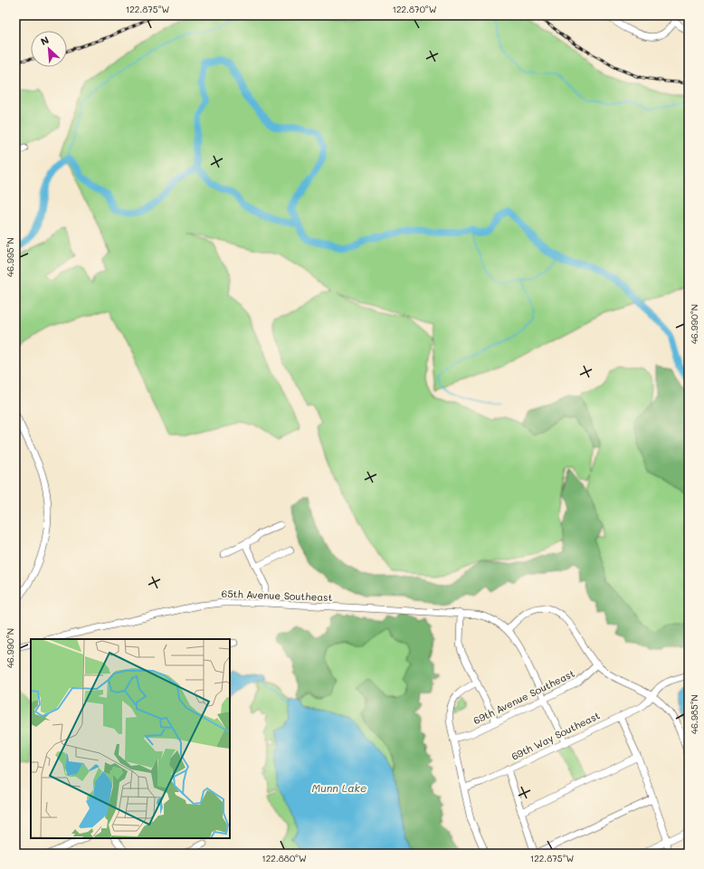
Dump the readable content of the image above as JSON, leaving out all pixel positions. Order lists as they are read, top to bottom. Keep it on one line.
{"streets":{"street":["65th Avenue Southeast","69th Avenue Southeast","69th Way Southeast"]},"water":["Munn Lake"],"north":"top left","coordinates":["122.875°W","122.870°W","46.995°N","46.990°N","46.985°N","122.880°W"]}
